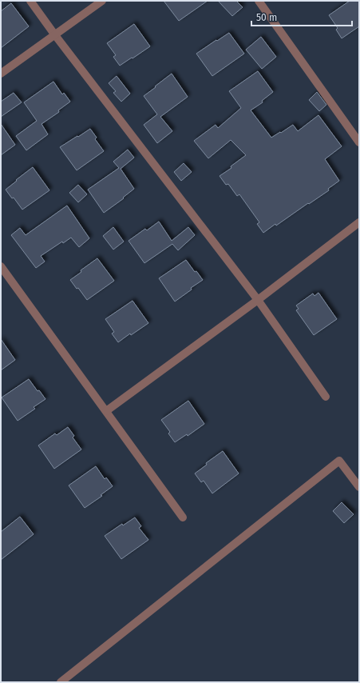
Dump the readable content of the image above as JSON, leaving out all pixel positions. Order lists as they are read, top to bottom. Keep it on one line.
{"scale_bar":"50 m"}
